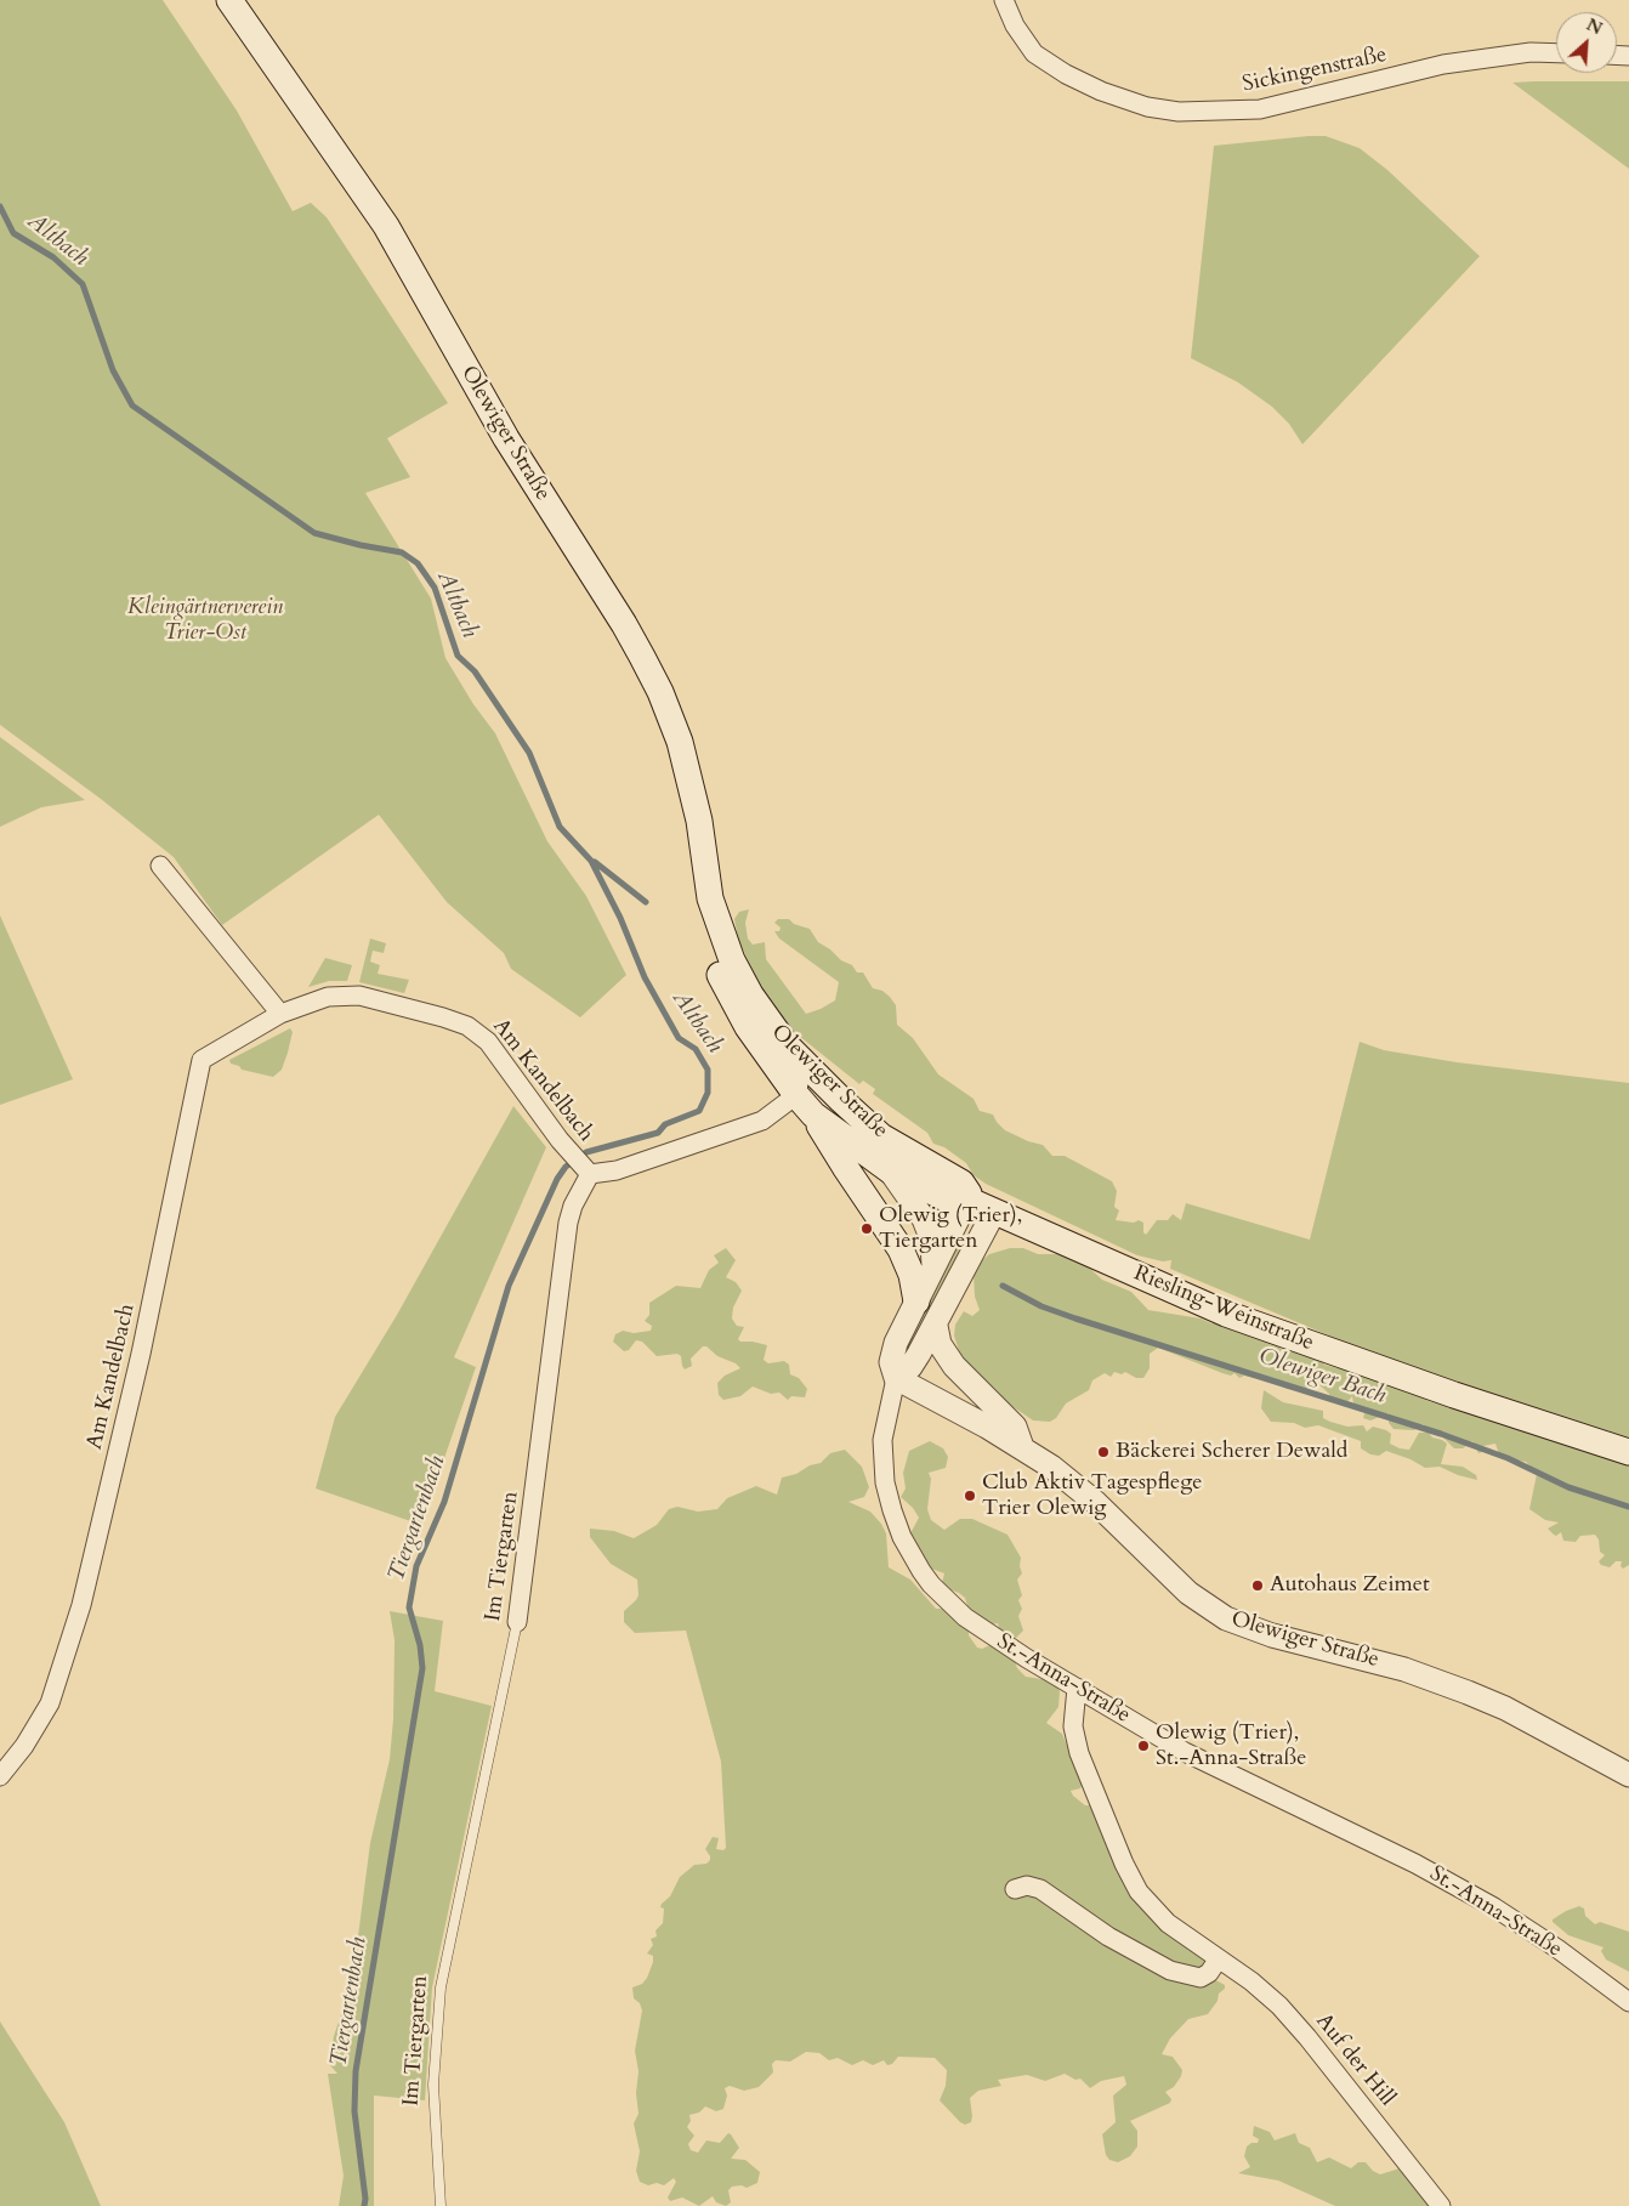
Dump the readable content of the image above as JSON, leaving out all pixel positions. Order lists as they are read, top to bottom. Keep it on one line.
{"streets":{"main road":["Olewiger Straße","Riesling-Weinstraße"],"street":["Sickingenstraße","Am Kandelbach","Im Tiergarten","St.-Anna-Straße","Auf der Hill"]},"crossings":[["Olewiger Straße","Riesling-Weinstraße"],["Olewiger Straße","St.-Anna-Straße"],["Am Kandelbach","Im Tiergarten"],["St.-Anna-Straße","Auf der Hill"]],"water":["Altbach","Olewiger Bach","Tiergartenbach"],"parks":["Kleingärtnerverein Trier-Ost"],"places":["Olewig (Trier), Tiergarten","Bäckerei Scherer Dewald","Club Aktiv Tagespflege Trier Olewig","Autohaus Zeimet","Olewig (Trier), St.-Anna-Straße"],"north":"top right"}
